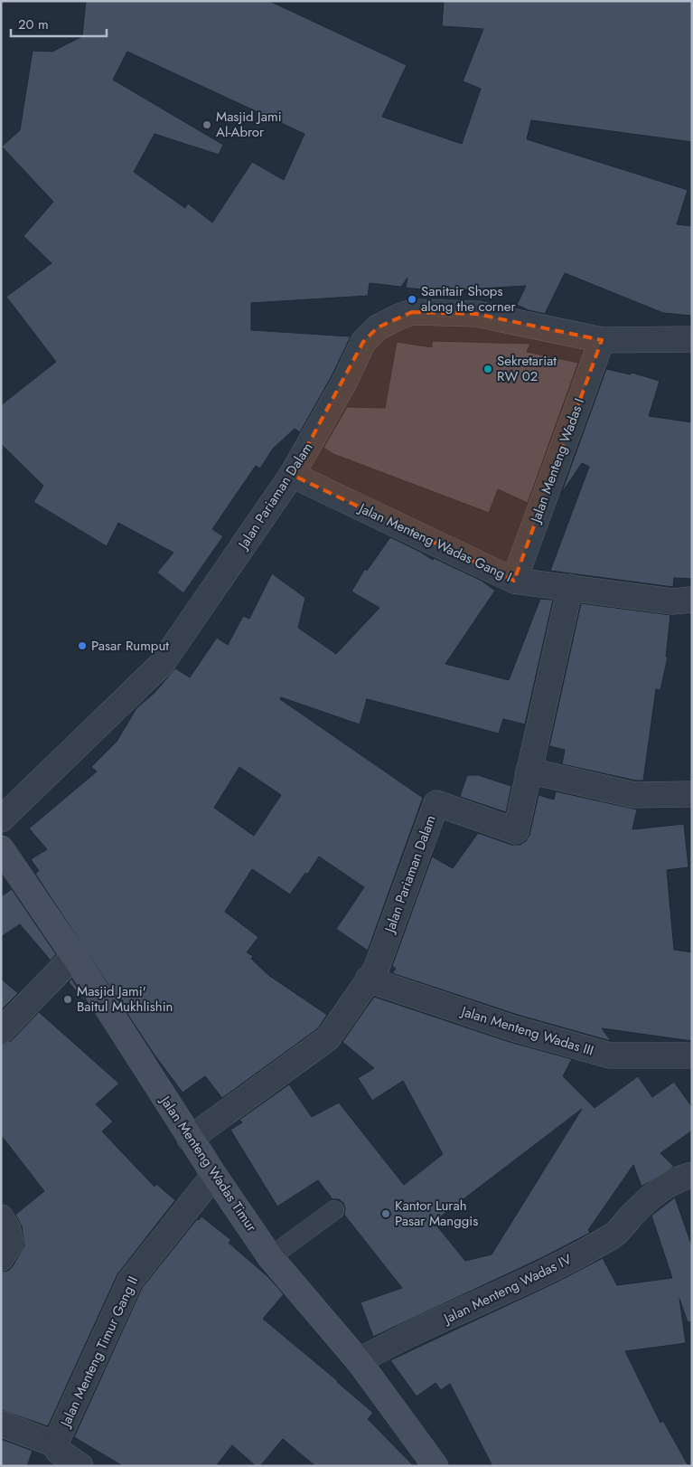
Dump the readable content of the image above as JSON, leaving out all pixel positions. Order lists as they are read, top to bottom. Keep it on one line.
{"streets":{"street":["Jalan Menteng Wadas I","Jalan Pariaman Dalam","Jalan Menteng Wadas Gang I","Jalan Menteng Wadas III","Jalan Menteng Wadas Timur","Jalan Menteng Wadas IV","Jalan Menteng Timur Gang II"]},"crossings":[["Jalan Menteng Wadas I","Jalan Pariaman Dalam"],["Jalan Menteng Wadas I","Jalan Menteng Wadas Gang I"],["Jalan Pariaman Dalam","Jalan Menteng Wadas Gang I"],["Jalan Pariaman Dalam","Jalan Menteng Wadas III"],["Jalan Pariaman Dalam","Jalan Menteng Wadas Timur"],["Jalan Menteng Wadas Timur","Jalan Menteng Wadas IV"],["Jalan Menteng Wadas Timur","Jalan Menteng Timur Gang II"]],"places":["Masjid Jami Al-Abror","Sanitair Shops along the corner","Sekretariat RW 02","Pasar Rumput","Masjid Jami' Baitul Mukhlishin","Kantor Lurah Pasar Manggis"],"scale_bar":"20 m"}
